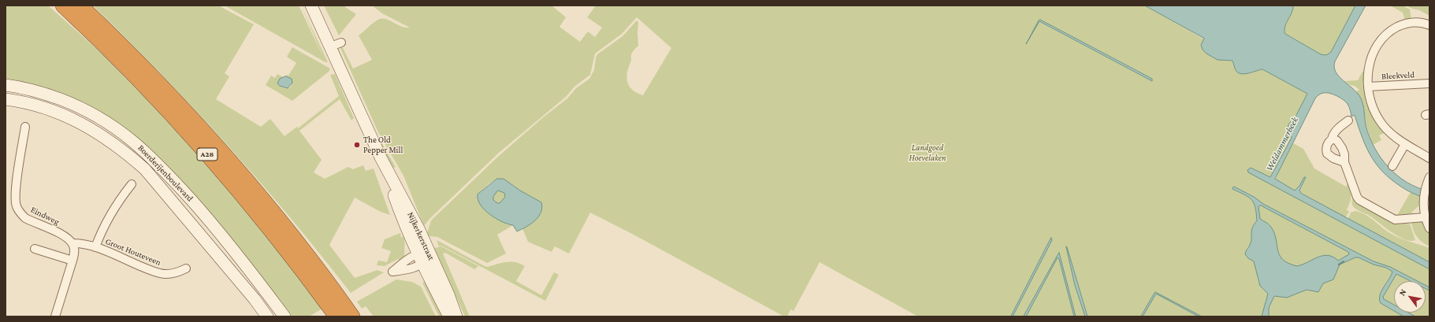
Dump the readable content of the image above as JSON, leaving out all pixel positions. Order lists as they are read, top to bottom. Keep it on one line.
{"streets":{"highway":["A28"],"main road":["Boerderijenboulevard","Nijkerkerstraat"],"street":["Bleekveld","Eindweg","Groot Houteveen"]},"crossings":[["Eindweg","Groot Houteveen"]],"water":["Weldammerbeek"],"parks":["Landgoed Hoevelaken"],"places":["The Old Pepper Mill"],"north":"top left"}
